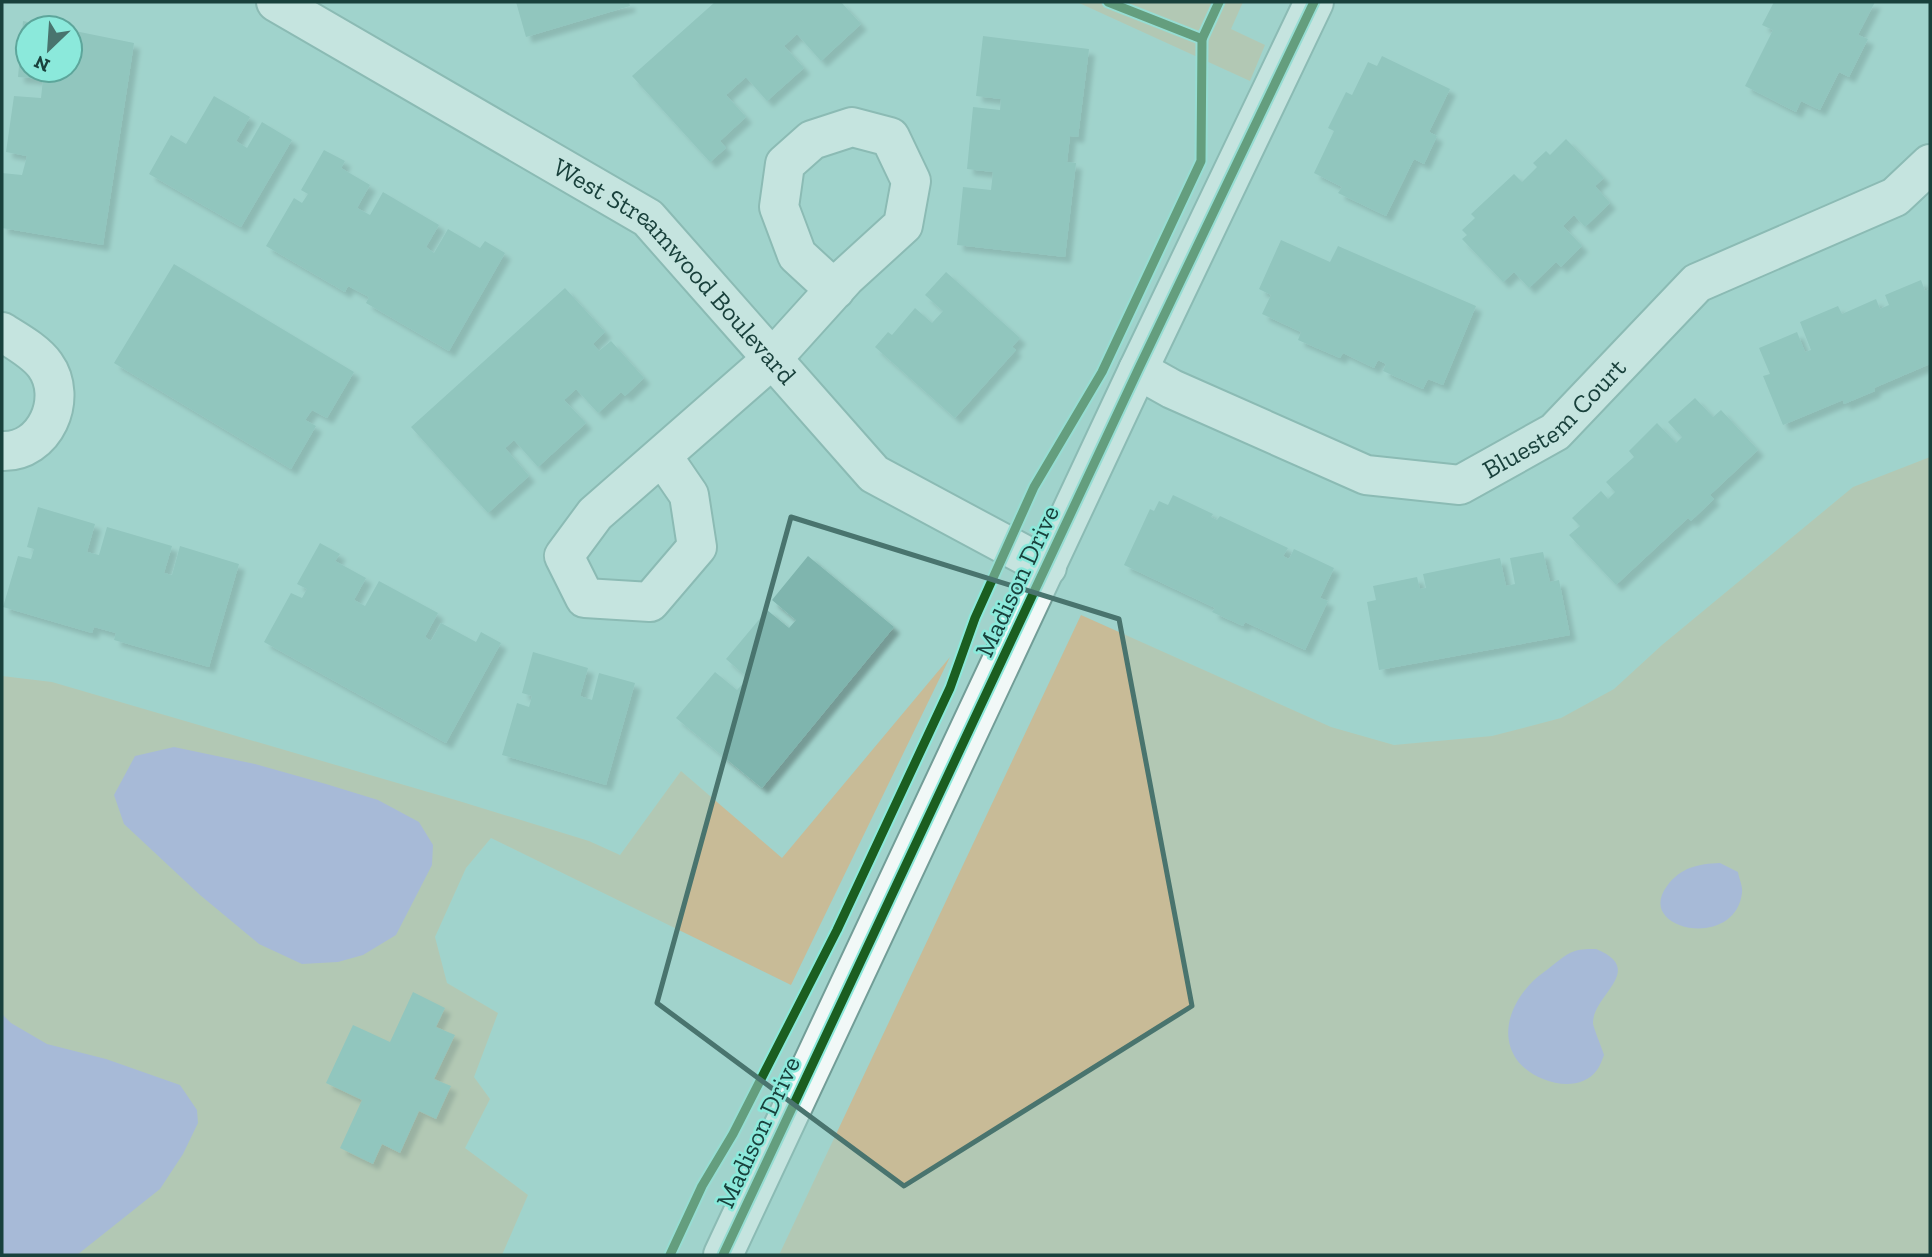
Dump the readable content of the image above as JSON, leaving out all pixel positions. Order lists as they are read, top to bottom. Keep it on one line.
{"streets":{"street":["West Streamwood Boulevard","Bluestem Court","Madison Drive"]},"crossings":[["West Streamwood Boulevard","Madison Drive"],["Bluestem Court","Madison Drive"]],"north":"bottom left"}
